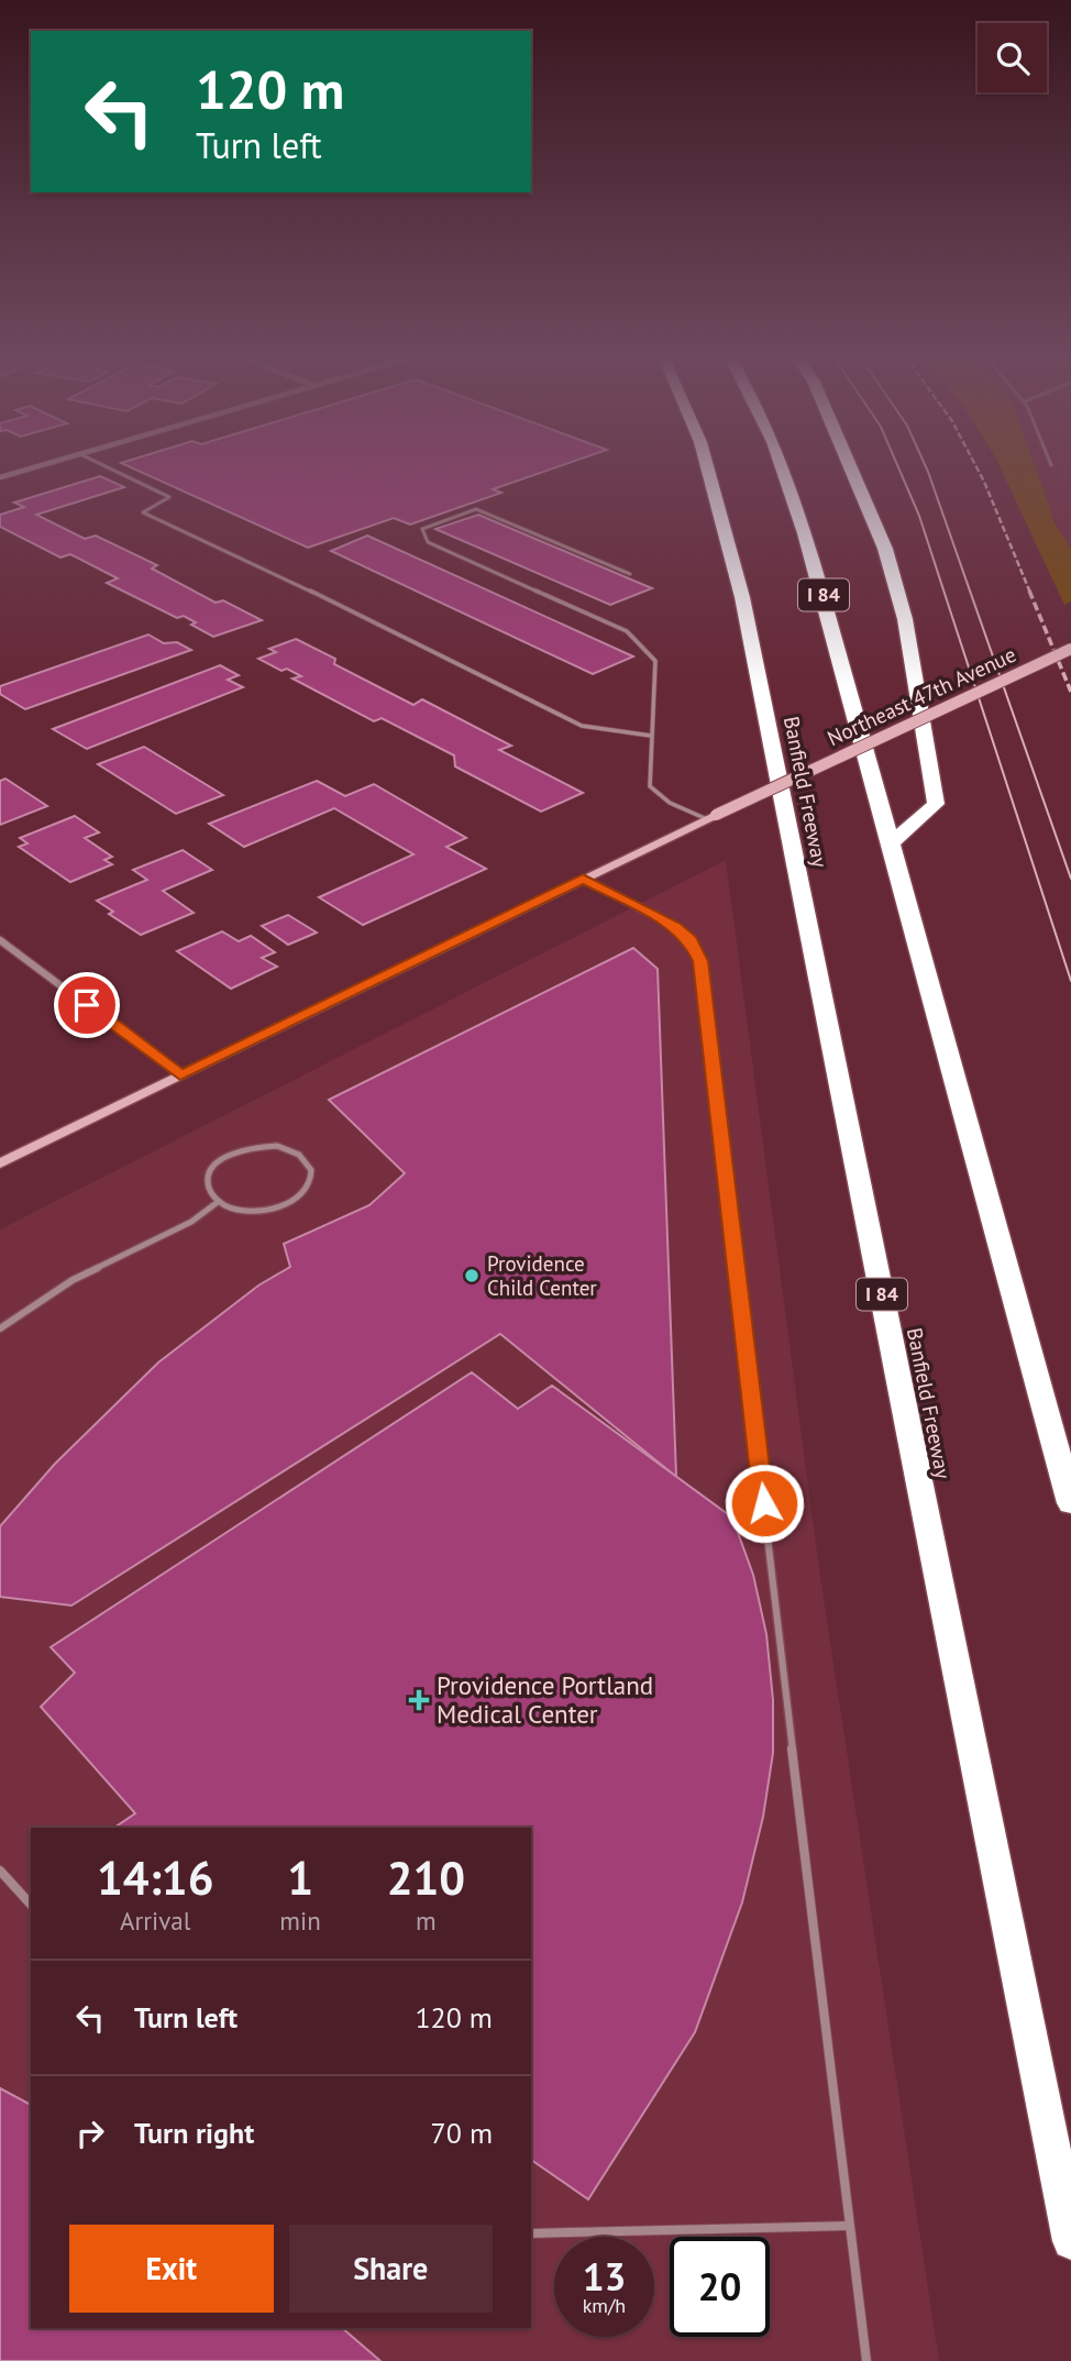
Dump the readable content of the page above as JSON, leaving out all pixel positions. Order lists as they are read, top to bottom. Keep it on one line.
{"streets":{"highway":["I 84","Banfield Freeway"],"main road":["Northeast 47th Avenue"]},"places":{"other":["Providence Child Center"],"health":["Providence Portland Medical Center"]},"page":{"turn":["120 m","Turn left"],"eta":["14:16","Arrival","1","min","210","m"],"list":[{"name":"Turn left","value":"120 m"},{"name":"Turn right","value":"70 m"}],"buttons":["Exit","Share"],"speed":"13 km/h","limit":"20"}}
